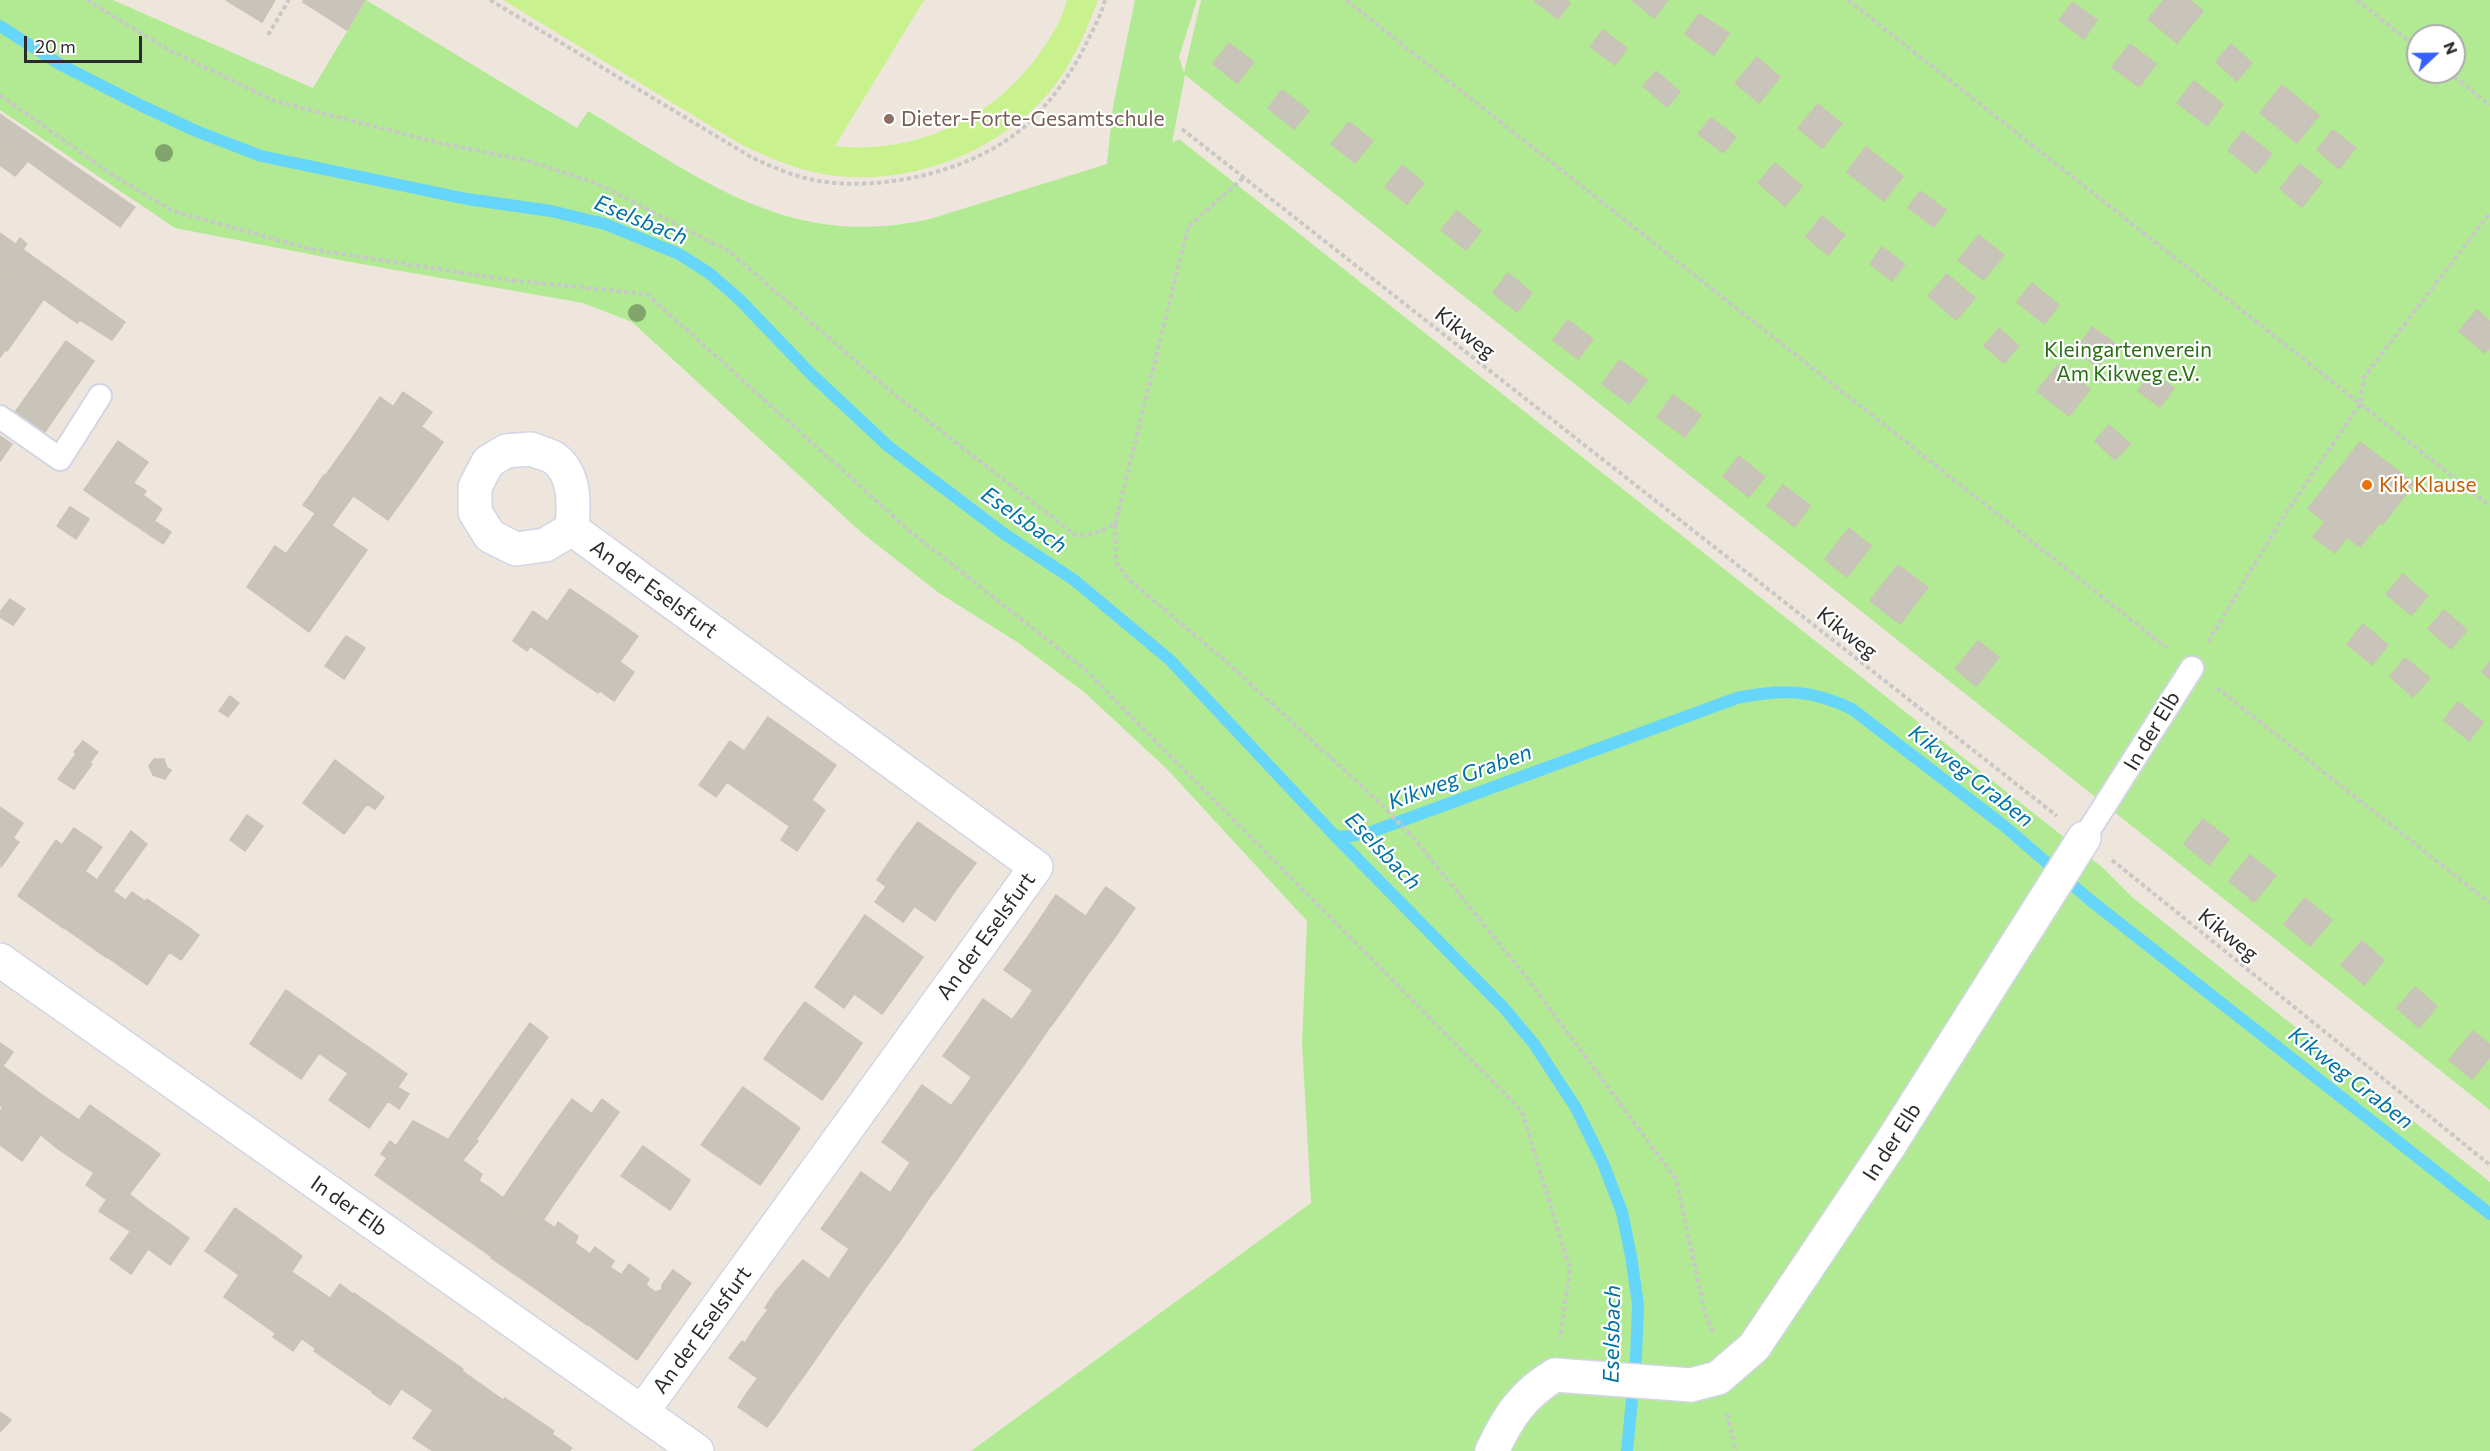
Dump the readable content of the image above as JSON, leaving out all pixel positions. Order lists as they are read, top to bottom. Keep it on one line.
{"streets":{"street":["An der Eselsfurt","In der Elb"],"path":["Kikweg"]},"crossings":[["Kikweg","In der Elb"],["An der Eselsfurt","In der Elb"]],"water":["Eselsbach","Kikweg Graben"],"parks":["Kleingartenverein Am Kikweg e.V."],"places":["Dieter-Forte-Gesamtschule","Kik Klause"],"scale_bar":"20 m","north":"right"}
